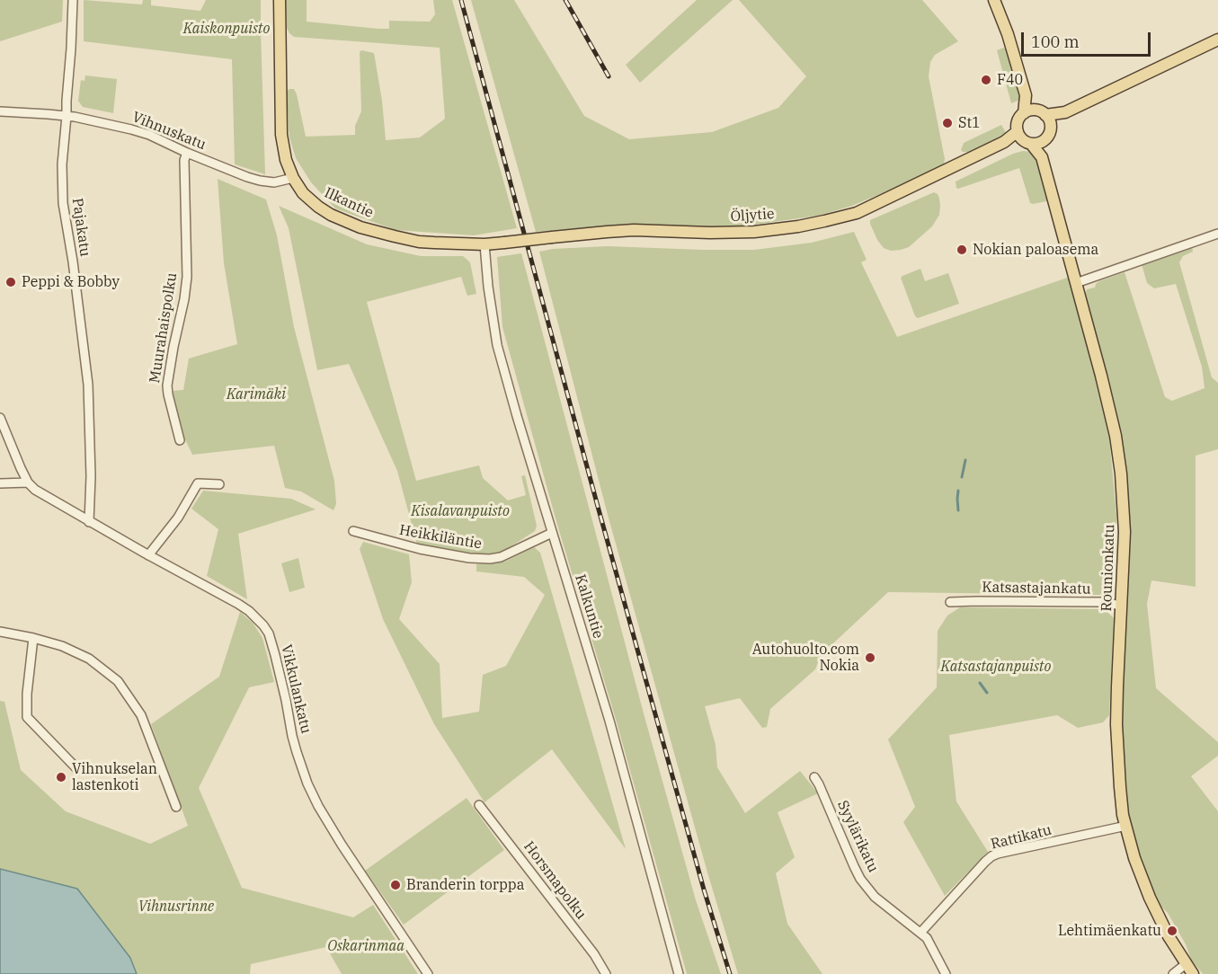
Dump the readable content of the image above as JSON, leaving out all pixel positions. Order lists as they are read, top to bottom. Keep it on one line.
{"streets":{"main road":["Ilkantie","Öljytie","Rounionkatu"],"street":["Vihnuskatu","Pajakatu","Muurahaispolku","Heikkiläntie","Katsastajankatu","Kalkuntie","Vikkulankatu","Syylärikatu","Rattikatu","Horsmapolku"]},"crossings":[["Vihnuskatu","Ilkantie"],["Vihnuskatu","Pajakatu"],["Vihnuskatu","Muurahaispolku"],["Ilkantie","Öljytie"],["Ilkantie","Kalkuntie"],["Öljytie","Rounionkatu"],["Öljytie","Kalkuntie"],["Pajakatu","Vikkulankatu"],["Heikkiläntie","Kalkuntie"],["Rounionkatu","Katsastajankatu"],["Rounionkatu","Rattikatu"],["Syylärikatu","Rattikatu"]],"parks":["Kaiskonpuisto","Karimäki","Kisalavanpuisto","Katsastajanpuisto","Vihnusrinne","Oskarinmaa"],"places":["F40","St1","Nokian paloasema","Peppi & Bobby","Autohuolto.com Nokia","Vihnukselan lastenkoti","Branderin torppa","Lehtimäenkatu"],"scale_bar":"100 m"}
